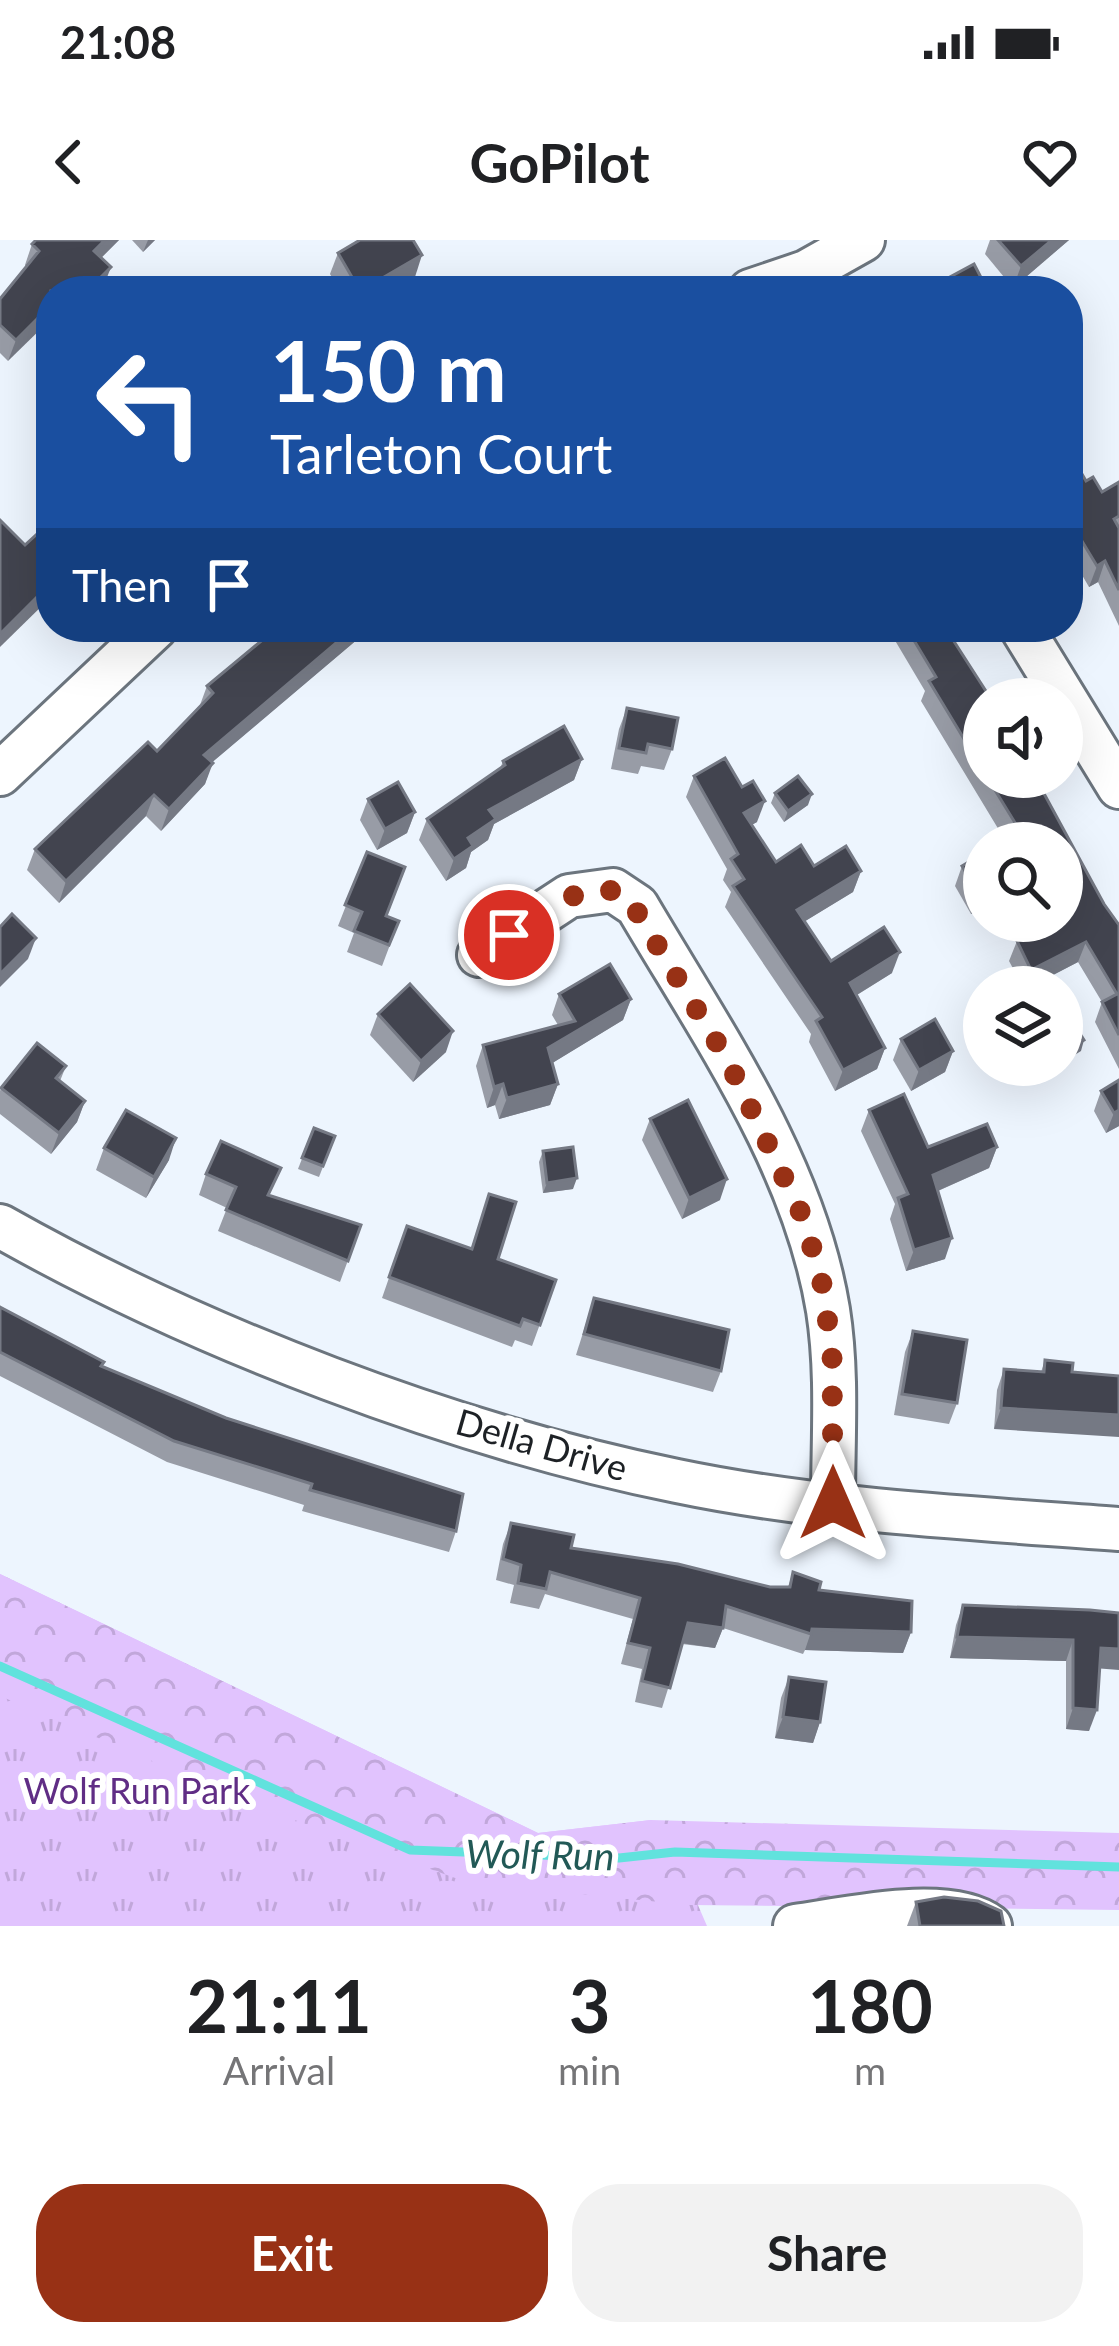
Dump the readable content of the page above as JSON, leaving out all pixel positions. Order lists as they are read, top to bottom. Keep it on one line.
{"streets":{"street":["Della Drive"]},"water":["Wolf Run"],"parks":["Wolf Run Park"],"page":{"status":"21:08","header":"GoPilot","turn":["150 m","Tarleton Court"],"then":"Then","eta":["21:11","Arrival","3","min","180","m"],"buttons":["Exit","Share"]}}
